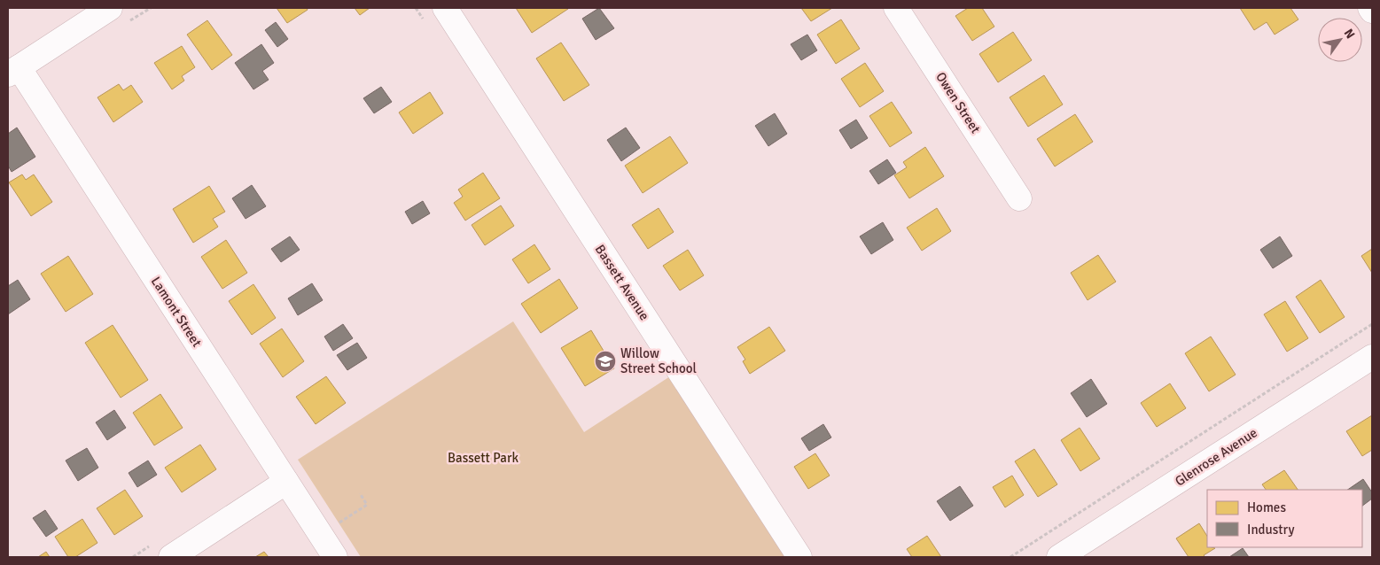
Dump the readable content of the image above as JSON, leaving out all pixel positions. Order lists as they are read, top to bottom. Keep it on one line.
{"streets":{"street":["Owen Street","Bassett Avenue","Lamont Street","Glenrose Avenue"]},"parks":["Bassett Park"],"places":{"school or university":["Willow Street School"]},"legend":["Homes","Industry"],"north":"top right"}
